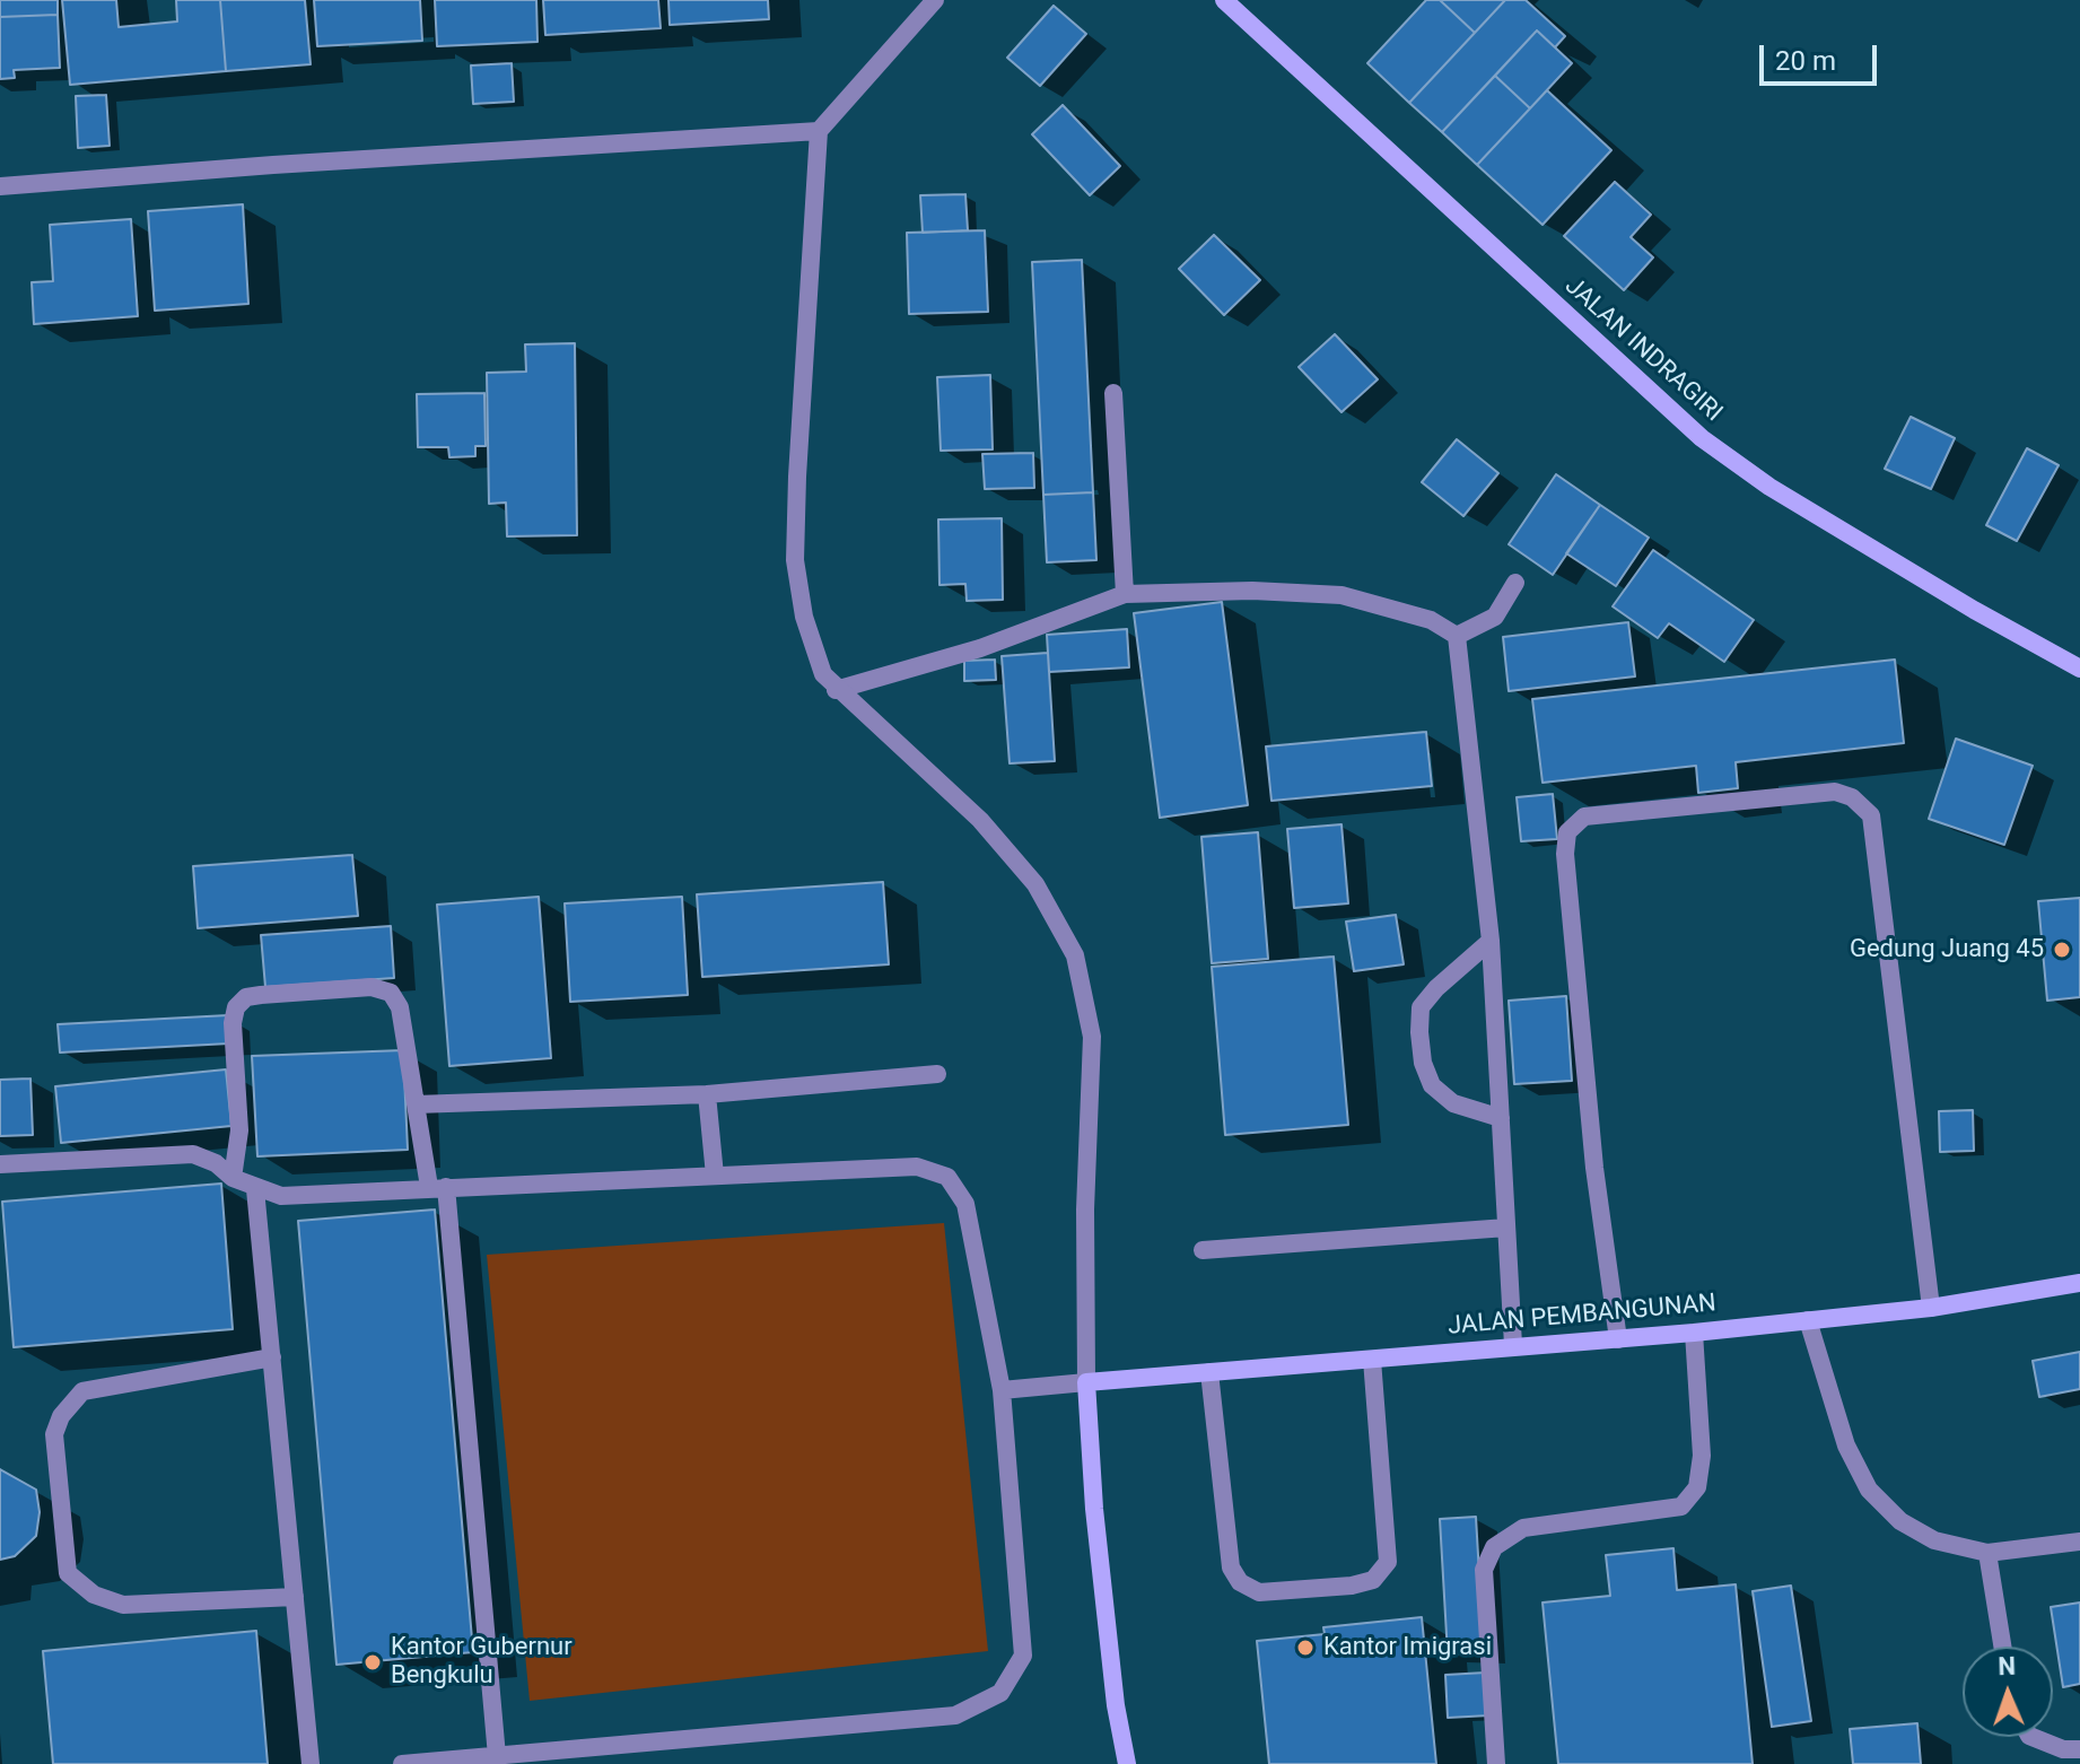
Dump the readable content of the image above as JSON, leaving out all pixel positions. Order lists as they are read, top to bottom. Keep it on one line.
{"streets":{"street":["JALAN INDRAGIRI","JALAN PEMBANGUNAN"]},"places":["Gedung Juang 45","Kantor Imigrasi","Kantor Gubernur Bengkulu"],"scale_bar":"20 m","north":"top"}
